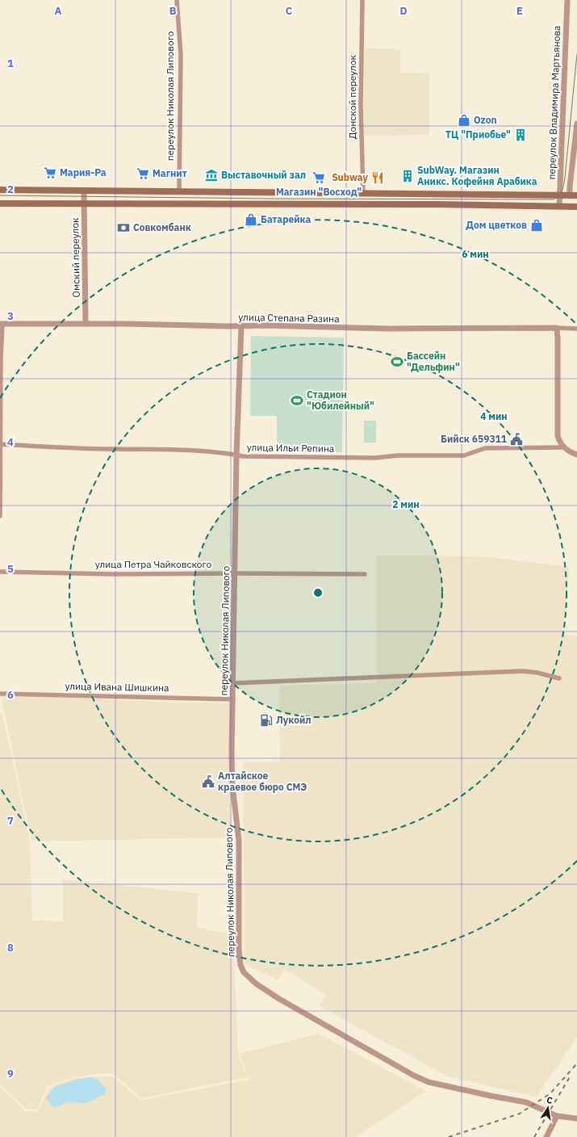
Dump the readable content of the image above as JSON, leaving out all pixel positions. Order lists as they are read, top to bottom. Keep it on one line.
{"streets":{"street":["переулок Николая Липового","Донской переулок","переулок Владимира Мартьянова","Омский переулок","улица Степана Разина","улица Ильи Репина","улица Петра Чайковского","улица Ивана Шишкина"]},"crossings":[["переулок Николая Липового","улица Степана Разина"],["переулок Николая Липового","улица Ильи Репина"],["переулок Николая Липового","улица Петра Чайковского"],["переулок Николая Липового","улица Ивана Шишкина"],["Омский переулок","улица Степана Разина"]],"places":{"shop":["Ozon","Батарейка","Дом цветков"],"building":["ТЦ \"Приобье\"","SubWay. Магазин Аникс. Кофейня Арабика"],"supermarket":["Мария-Ра","Магнит","Магазин \"Восход\""],"museum":["Выставочный зал"],"restaurant":["Subway"],"bank":["Совкомбанк"],"sports":["Бассейн \"Дельфин\"","Стадион \"Юбилейный\""],"public building":["Бийск 659311","Алтайское краевое бюро СМЭ"],"fuel station":["Лукойл"]},"north":"top","grid":{"columns":["A","B","C","D","E"],"rows":["1","2","3","4","5","6","7","8","9"]},"rings":["6 мин","4 мин","2 мин"]}
